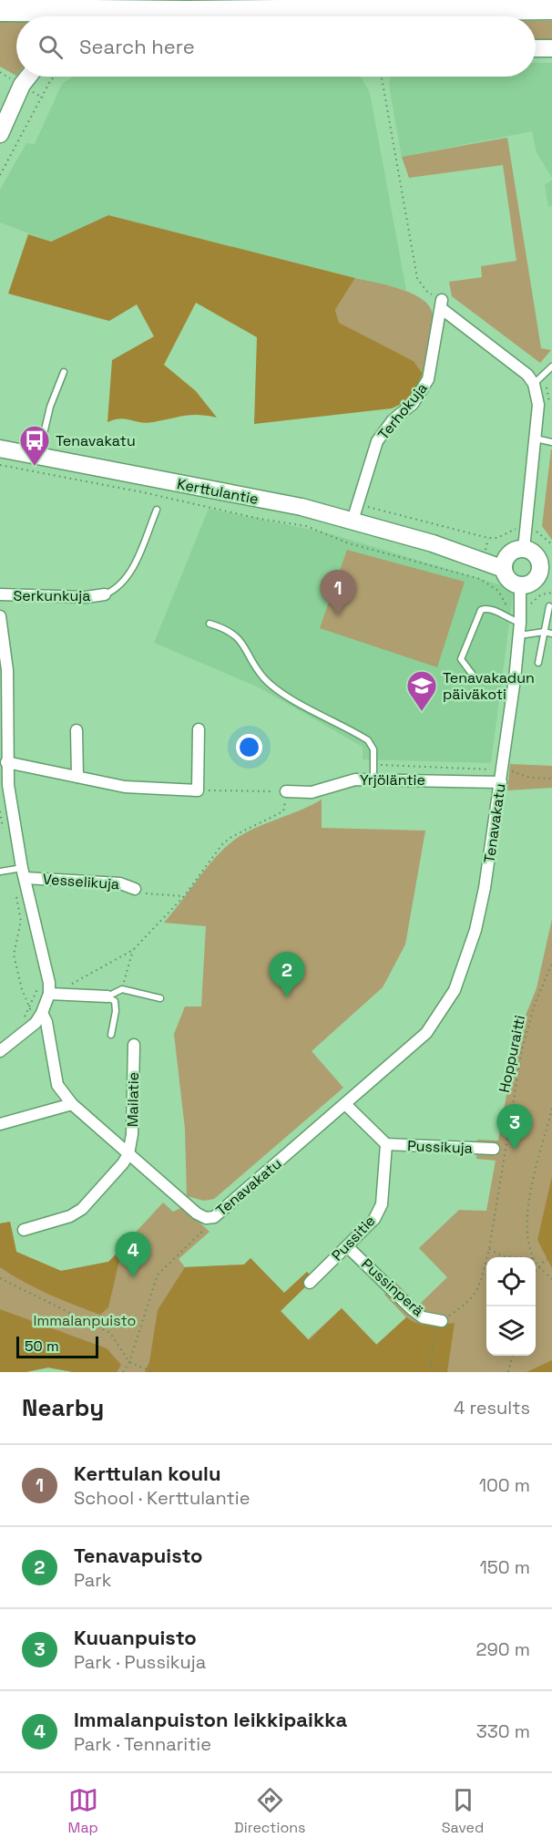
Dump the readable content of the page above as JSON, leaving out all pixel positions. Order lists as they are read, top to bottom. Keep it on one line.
{"streets":{"street":["Terhokuja","Kerttulantie","Serkunkuja","Yrjöläntie","Tenavakatu","Vesselikuja","Mailatie","Pussikuja","Pussitie","Pussinperä"],"path":["Hoppuraitti"]},"crossings":[["Terhokuja","Kerttulantie"],["Kerttulantie","Tenavakatu"],["Yrjöläntie","Tenavakatu"],["Tenavakatu","Mailatie"],["Hoppuraitti","Pussinperä"],["Pussikuja","Pussitie"],["Pussitie","Pussinperä"]],"parks":["Immalanpuisto"],"places":{"bus stop":["Tenavakatu"],"school or university":["Tenavakadun päiväkoti"]},"scale_bar":"50 m","page":{"search":"Search here","pins":["1","2","3","4"],"scale":"50 m","heading":["Nearby","4 results"],"list":[{"mark":"1","name":"Kerttulan koulu","note":"School · Kerttulantie","value":"100 m"},{"mark":"2","name":"Tenavapuisto","note":"Park","value":"150 m"},{"mark":"3","name":"Kuuanpuisto","note":"Park · Pussikuja","value":"290 m"},{"mark":"4","name":"Immalanpuiston leikkipaikka","note":"Park · Tennaritie","value":"330 m"}],"nav":["Map","Directions","Saved"]}}
